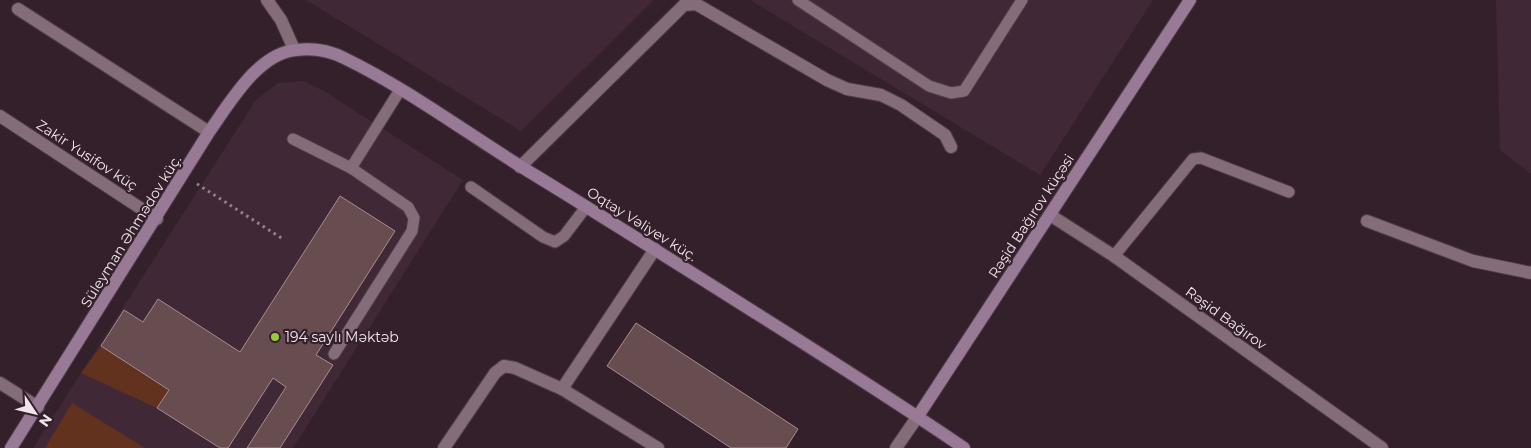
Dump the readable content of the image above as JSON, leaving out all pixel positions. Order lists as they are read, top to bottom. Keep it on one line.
{"streets":{"street":["Zakir Yusifov küç","Rəşid Bağırov küçəsi","Oqtay Vəliyev küç.","Süleyman Əhmədov küç.","Rəşid Bağırov"]},"crossings":[["Zakir Yusifov küç","Süleyman Əhmədov küç."],["Rəşid Bağırov küçəsi","Oqtay Vəliyev küç."],["Rəşid Bağırov küçəsi","Rəşid Bağırov"],["Oqtay Vəliyev küç.","Süleyman Əhmədov küç."]],"places":["194 saylı Məktəb"],"north":"bottom right"}
